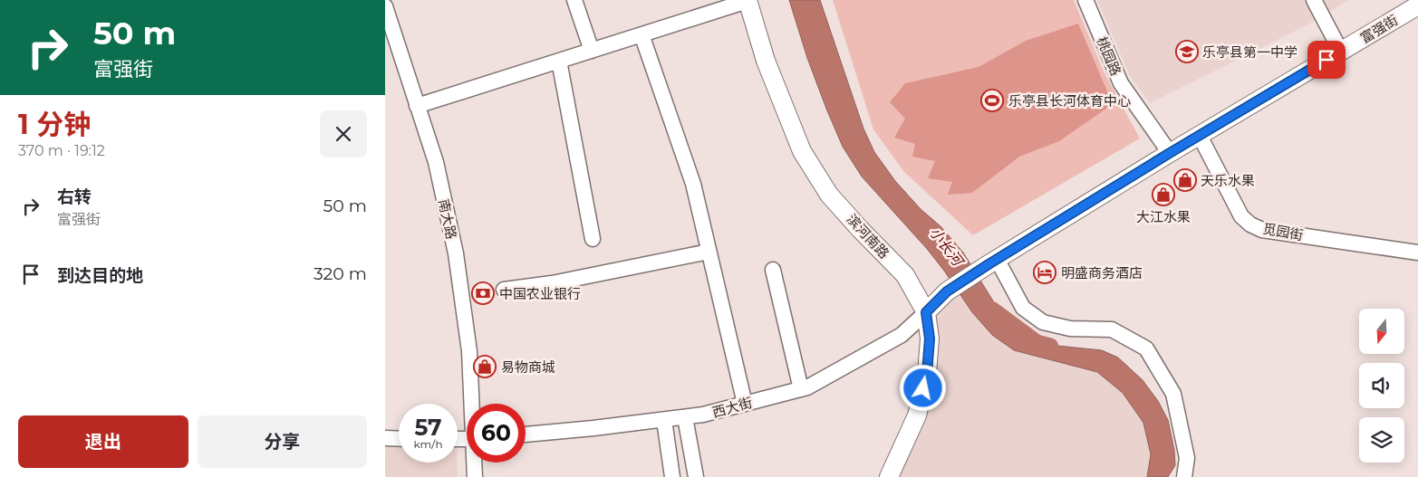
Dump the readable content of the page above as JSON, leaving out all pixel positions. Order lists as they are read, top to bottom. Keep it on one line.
{"streets":{"main road":["富强街","滨河南路"],"street":["桃园路","南大路","觅园街","西大街"]},"crossings":[["富强街","桃园路"],["富强街","觅园街"],["富强街","滨河南路"],["富强街","西大街"],["滨河南路","西大街"]],"water":["小长河"],"places":{"school or university":["乐亭县第一中学"],"sports":["乐亭县长河体育中心"],"shop":["天乐水果","大江水果","易物商城"],"hotel":["明盛商务酒店"],"bank":["中国农业银行"]},"north":"bottom","page":{"turn":["50 m","富强街"],"heading":["1 分钟","370 m · 19:12"],"list":[{"name":"右转","note":"富强街","value":"50 m"},{"name":"到达目的地","value":"320 m"}],"speed":"57 km/h","limit":"60","buttons":["退出","分享"]}}
